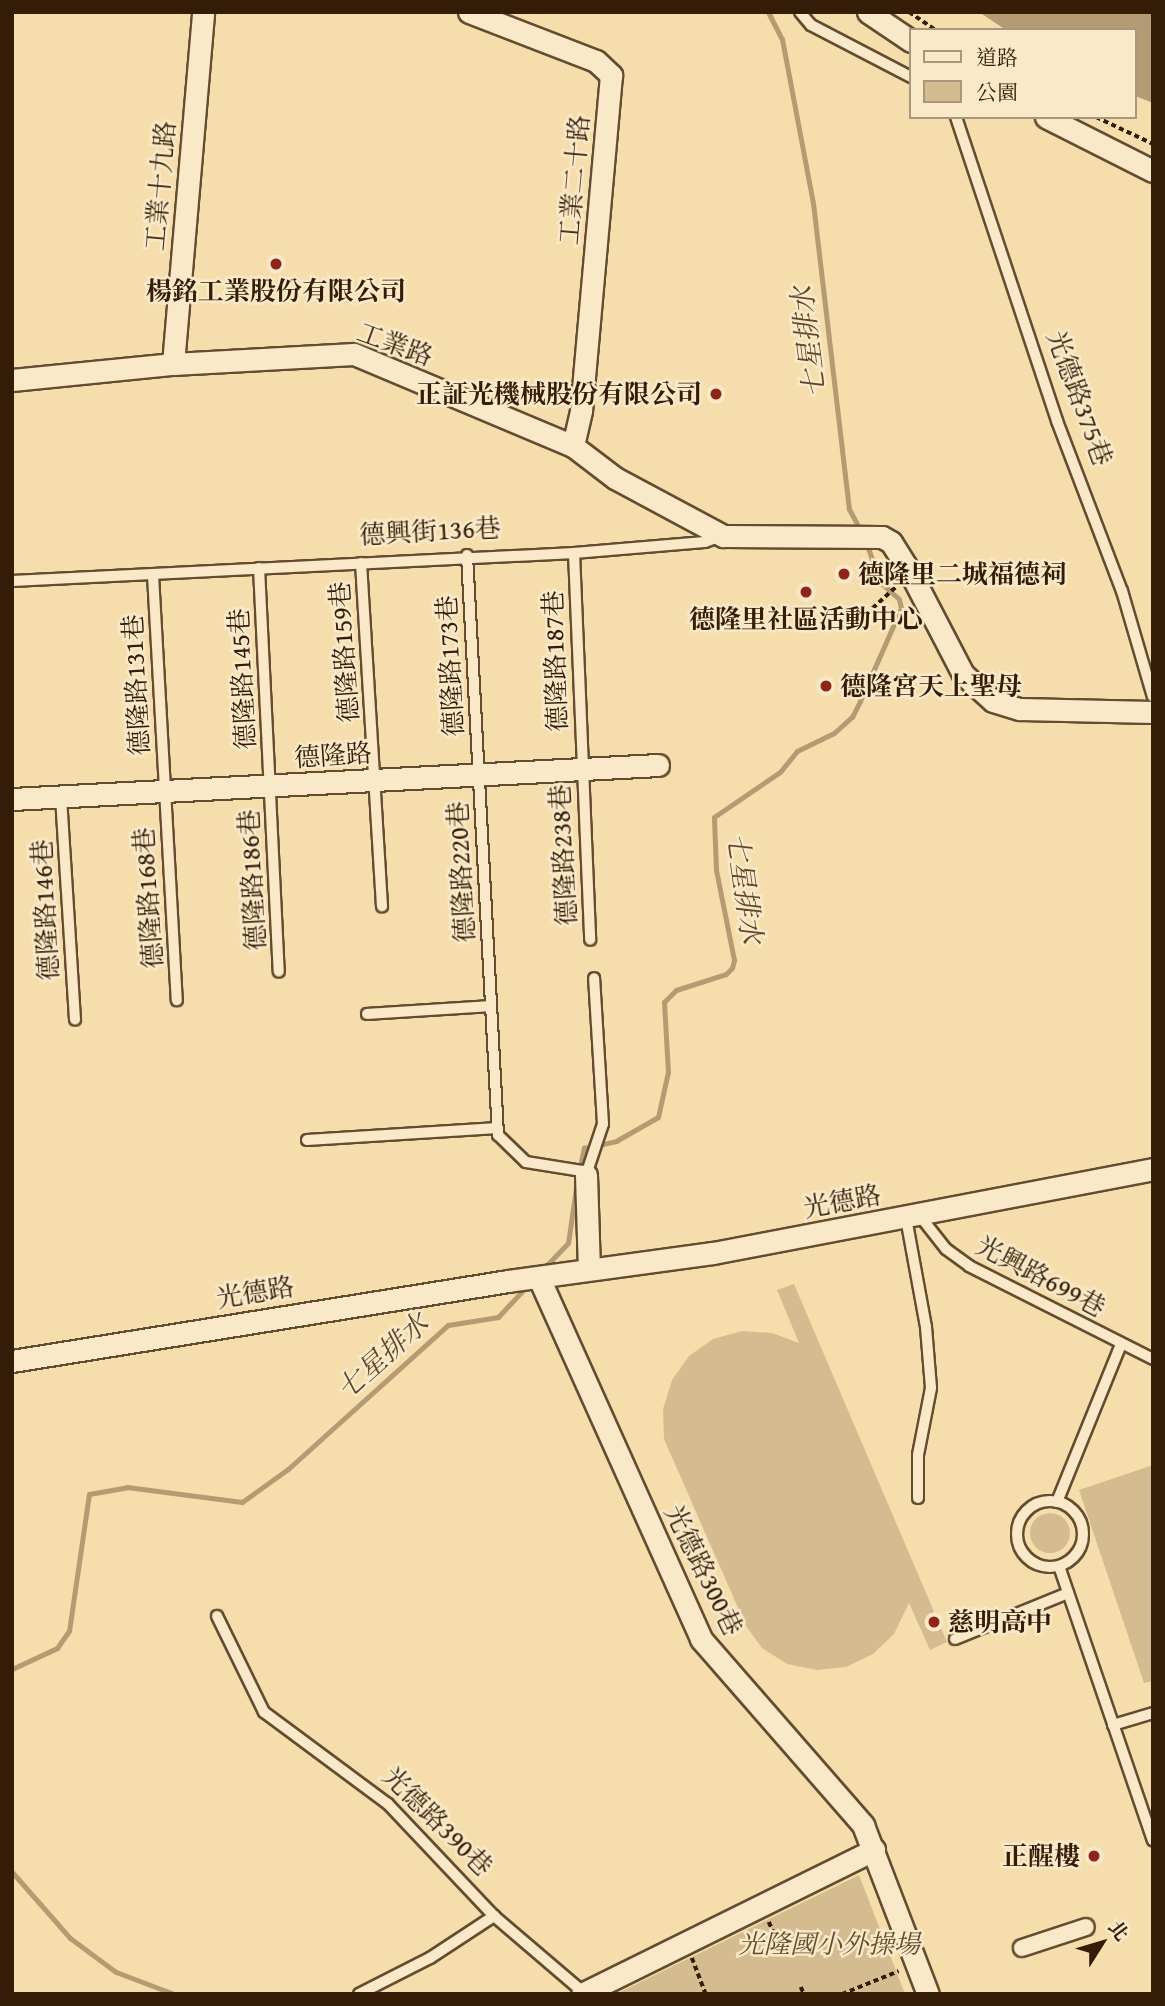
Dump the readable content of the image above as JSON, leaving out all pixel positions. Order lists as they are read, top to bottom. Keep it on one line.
{"streets":{"street":["工業二十路","工業十九路","工業路","德興街136巷","德隆路","光德路","光德路300巷","光德路390巷"],"lane":["光德路375巷","德隆路159巷","德隆路187巷","德隆路173巷","德隆路145巷","德隆路131巷","德隆路238巷","德隆路220巷","德隆路186巷","德隆路168巷","德隆路146巷","光興路699巷"]},"crossings":[["工業二十路","工業路"],["工業十九路","工業路"],["工業路","德興街136巷"],["德興街136巷","德隆路159巷"],["德興街136巷","德隆路187巷"],["德興街136巷","德隆路173巷"],["德興街136巷","德隆路145巷"],["德興街136巷","德隆路131巷"],["德隆路159巷","德隆路"],["德隆路187巷","德隆路"],["德隆路187巷","德隆路238巷"],["德隆路173巷","德隆路"],["德隆路173巷","德隆路220巷"],["德隆路145巷","德隆路"],["德隆路145巷","德隆路186巷"],["德隆路131巷","德隆路"],["德隆路131巷","德隆路168巷"],["德隆路","德隆路238巷"],["德隆路","德隆路220巷"],["德隆路","德隆路186巷"],["德隆路","德隆路168巷"],["德隆路","德隆路146巷"],["光德路","光興路699巷"],["光德路","光德路300巷"],["光德路300巷","光德路390巷"]],"water":["七星排水"],"parks":["光隆國小外操場"],"places":["楊銘工業股份有限公司","正証光機械股份有限公司","德隆里二城福德祠","德隆里社區活動中心","德隆宮天上聖母","慈明高中","正醒樓"],"legend":["道路","公園"],"north":"top right"}
